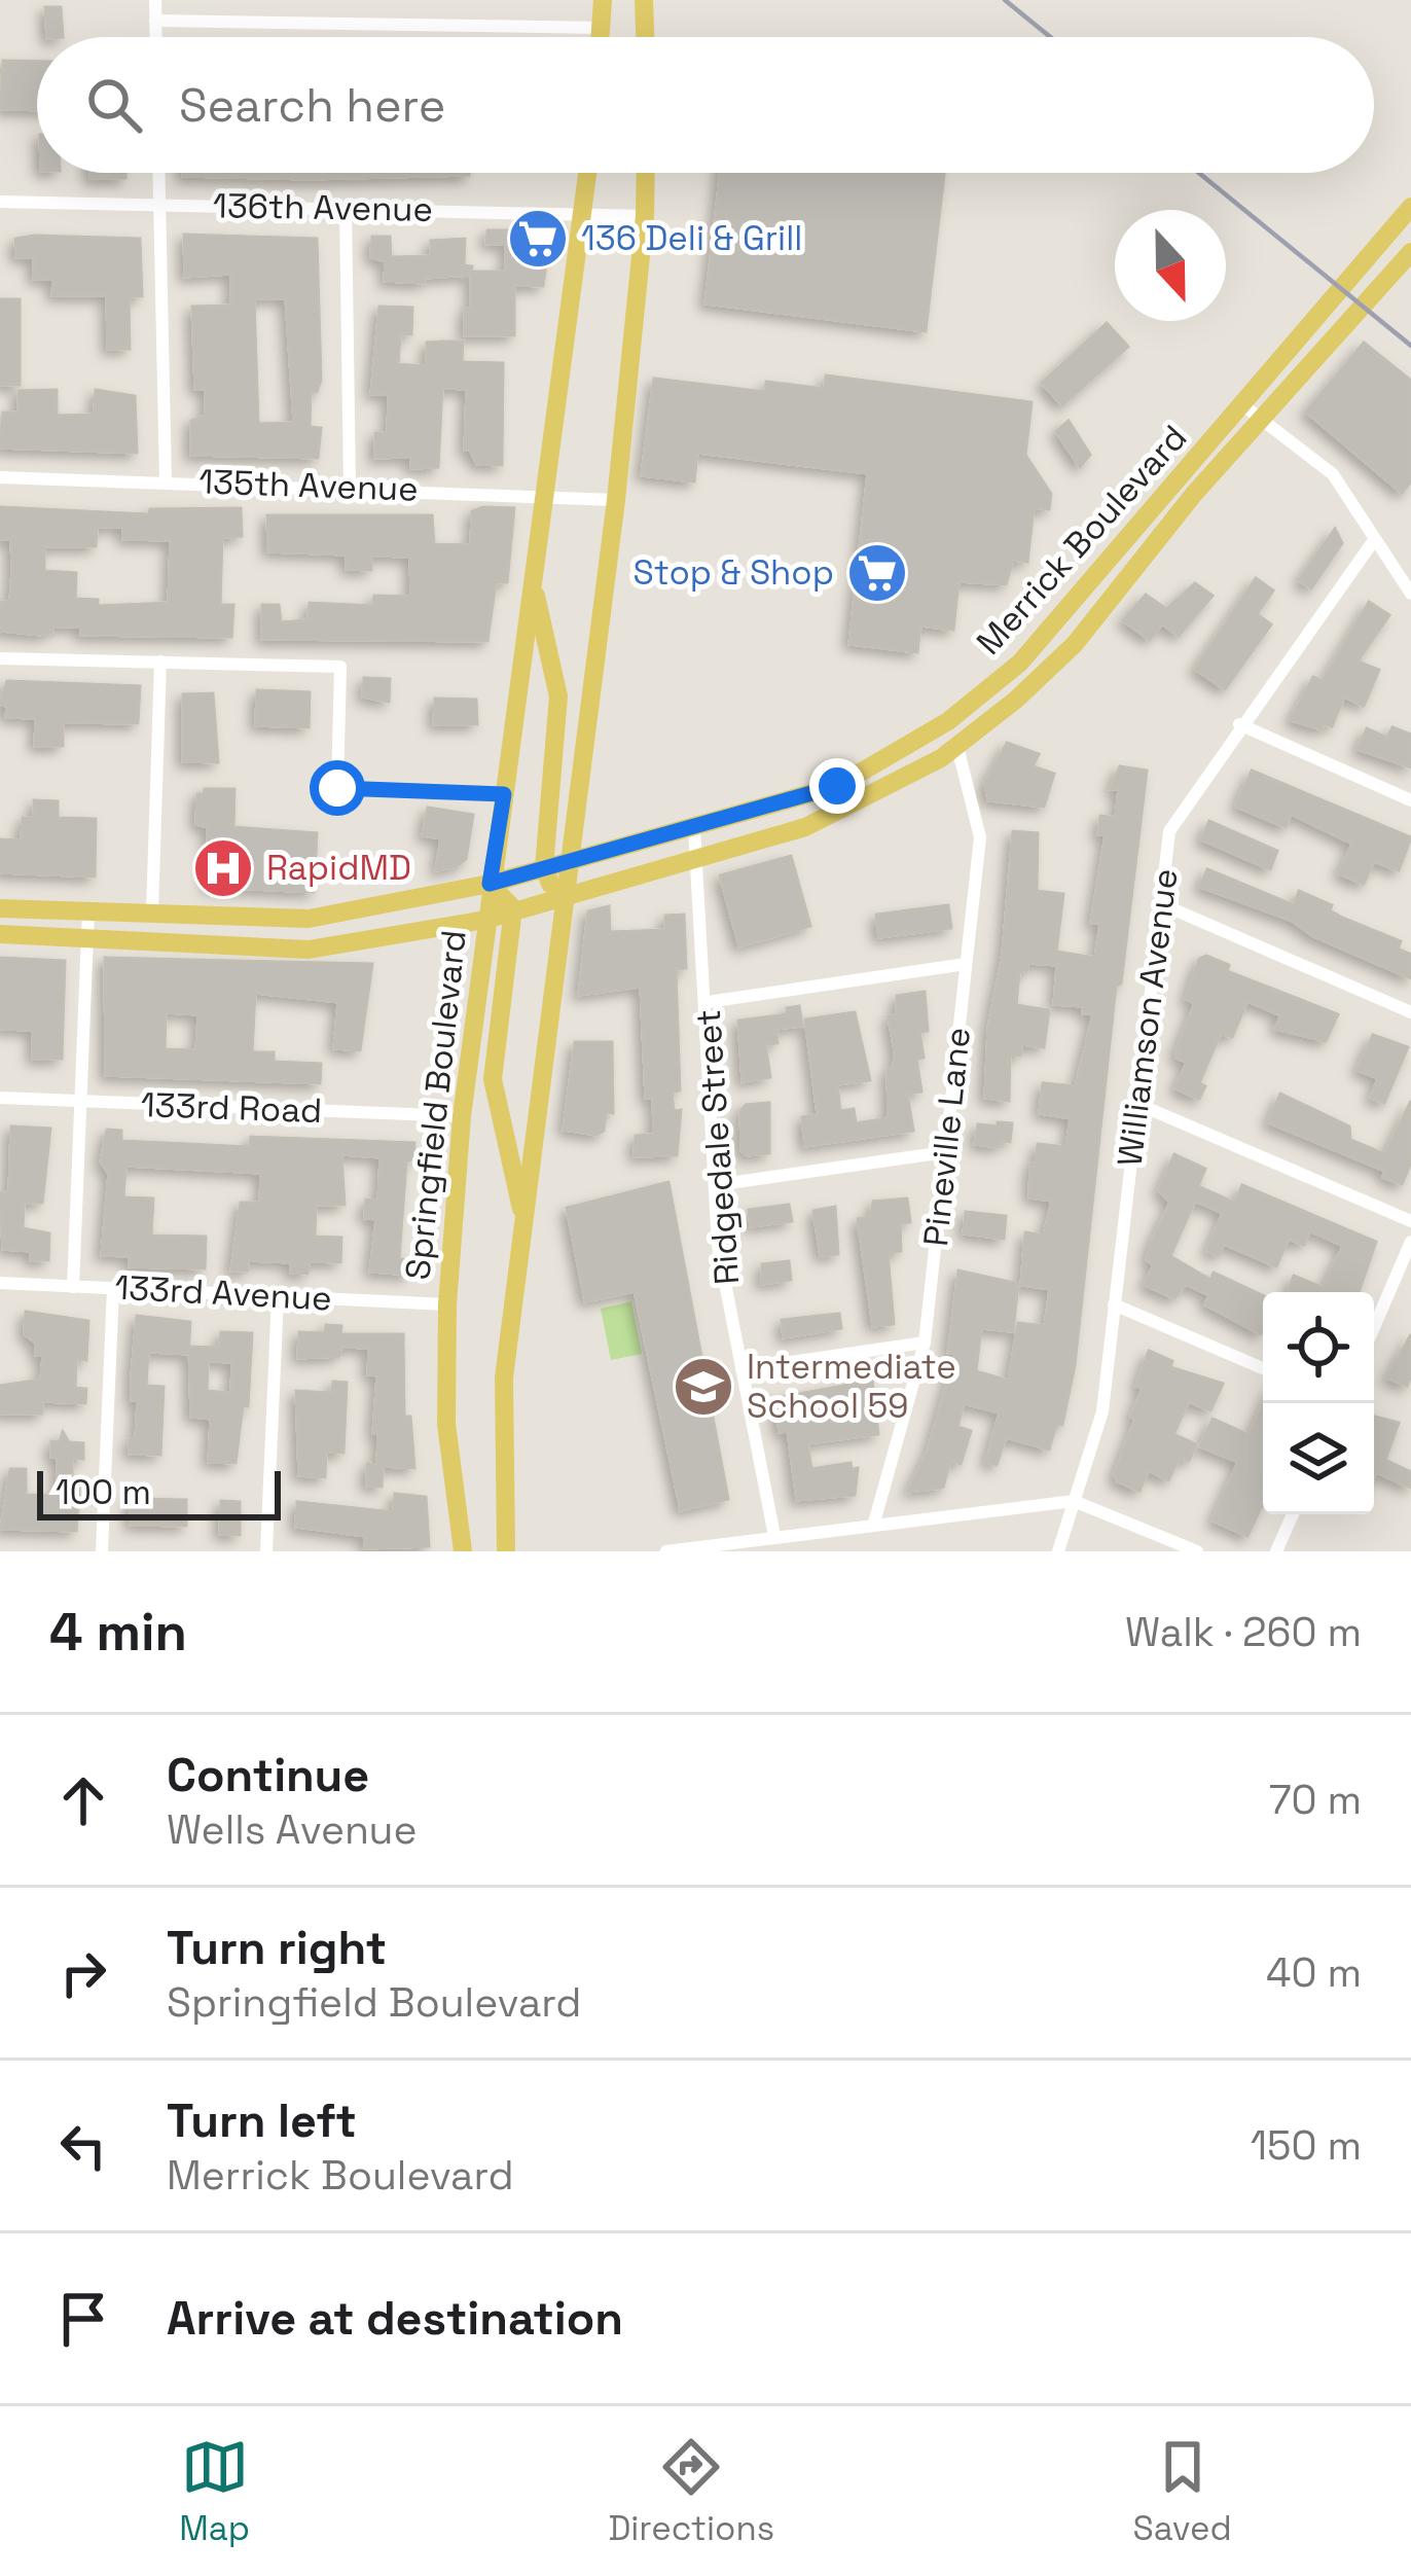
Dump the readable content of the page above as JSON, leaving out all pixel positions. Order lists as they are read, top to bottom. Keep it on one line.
{"streets":{"main road":["Merrick Boulevard","Springfield Boulevard"],"street":["136th Avenue","135th Avenue","Williamson Avenue","133rd Road","Pineville Lane","Ridgedale Street","133rd Avenue"]},"crossings":[["136th Avenue","Springfield Boulevard"],["135th Avenue","Springfield Boulevard"],["Merrick Boulevard","Springfield Boulevard"],["Merrick Boulevard","Pineville Lane"],["Merrick Boulevard","Ridgedale Street"],["Springfield Boulevard","133rd Road"],["Springfield Boulevard","133rd Avenue"]],"places":{"supermarket":["136 Deli & Grill","Stop & Shop"],"hospital":["RapidMD"],"school or university":["Intermediate School 59"]},"scale_bar":"100 m","north":"bottom","page":{"search":"Search here","scale":"100 m","heading":["4 min","Walk · 260 m"],"list":[["Continue","Wells Avenue","70 m"],["Turn right","Springfield Boulevard","40 m"],["Turn left","Merrick Boulevard","150 m"],"Arrive at destination"],"nav":["Map","Directions","Saved"]}}
